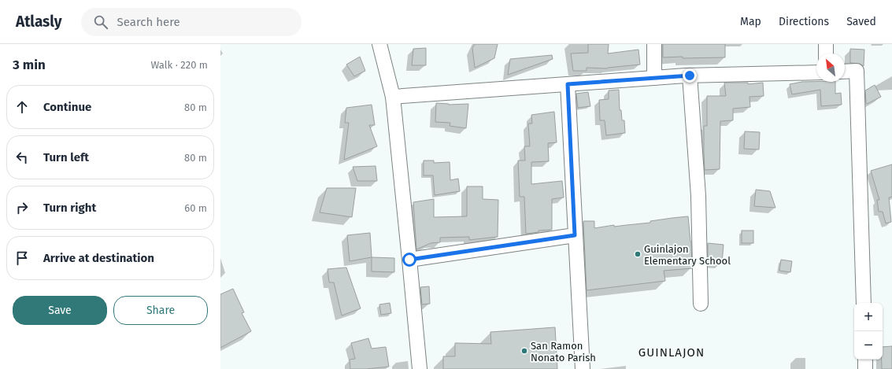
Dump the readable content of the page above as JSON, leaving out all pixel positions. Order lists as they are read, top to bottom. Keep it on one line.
{"districts":["GUINLAJON"],"places":["Guinlajon Elementary School","San Ramon Nonato Parish"],"north":"top left","page":{"header":"Atlasly","search":"Search here","nav":["Map","Directions","Saved"],"heading":["3 min","Walk · 220 m"],"list":[["Continue","80 m"],["Turn left","80 m"],["Turn right","60 m"],"Arrive at destination"],"buttons":["Save","Share"],"map_buttons":["+","−"]}}
